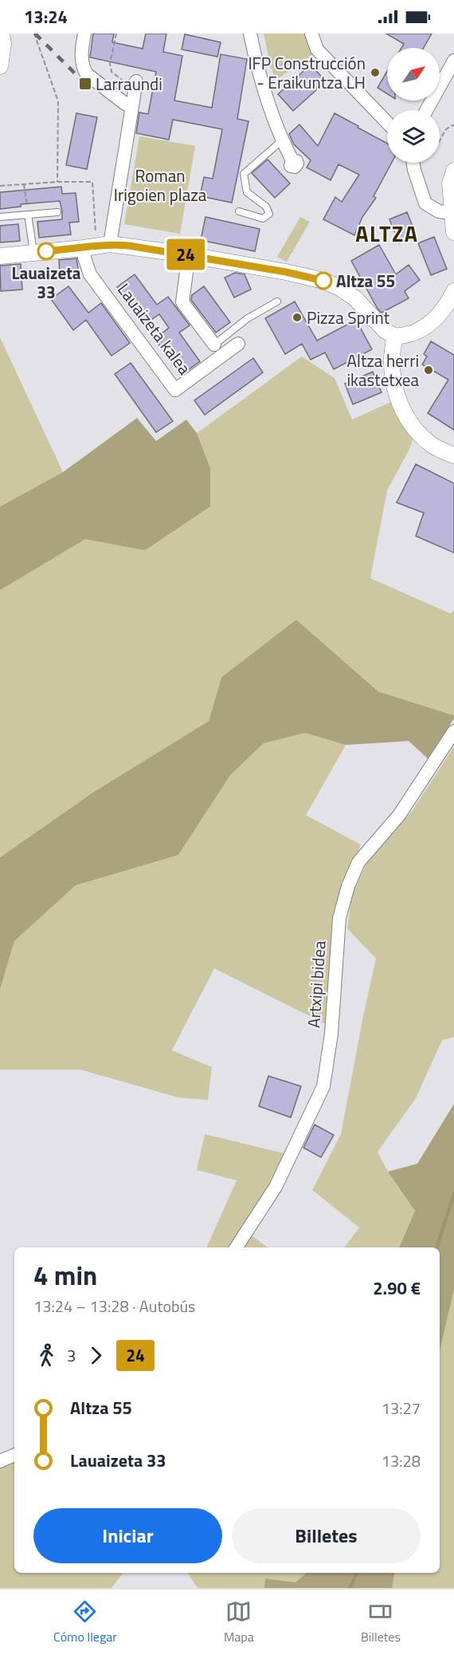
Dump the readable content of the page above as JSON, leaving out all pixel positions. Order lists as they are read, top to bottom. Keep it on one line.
{"streets":{"street":["Lauaizeta kalea","Artxipi bidea"]},"districts":["ALTZA"],"parks":["Roman Irigoien plaza"],"places":{"other":["IFP Construcción - Eraikuntza LH","Lauaizeta 33","Altza 55","Pizza Sprint","Altza herri ikastetxea"],"transit":["Larraundi"]},"lines":["bus line 24"],"north":"top right","page":{"status":"13:24","on_map":"24","heading":["4 min","13:24 – 13:28 · Autobús","2.90 €"],"legs":["3","24"],"list":[{"name":"Altza 55","value":"13:27"},{"name":"Lauaizeta 33","value":"13:28"}],"buttons":["Iniciar","Billetes"],"tabs":["Cómo llegar","Mapa","Billetes"]}}
